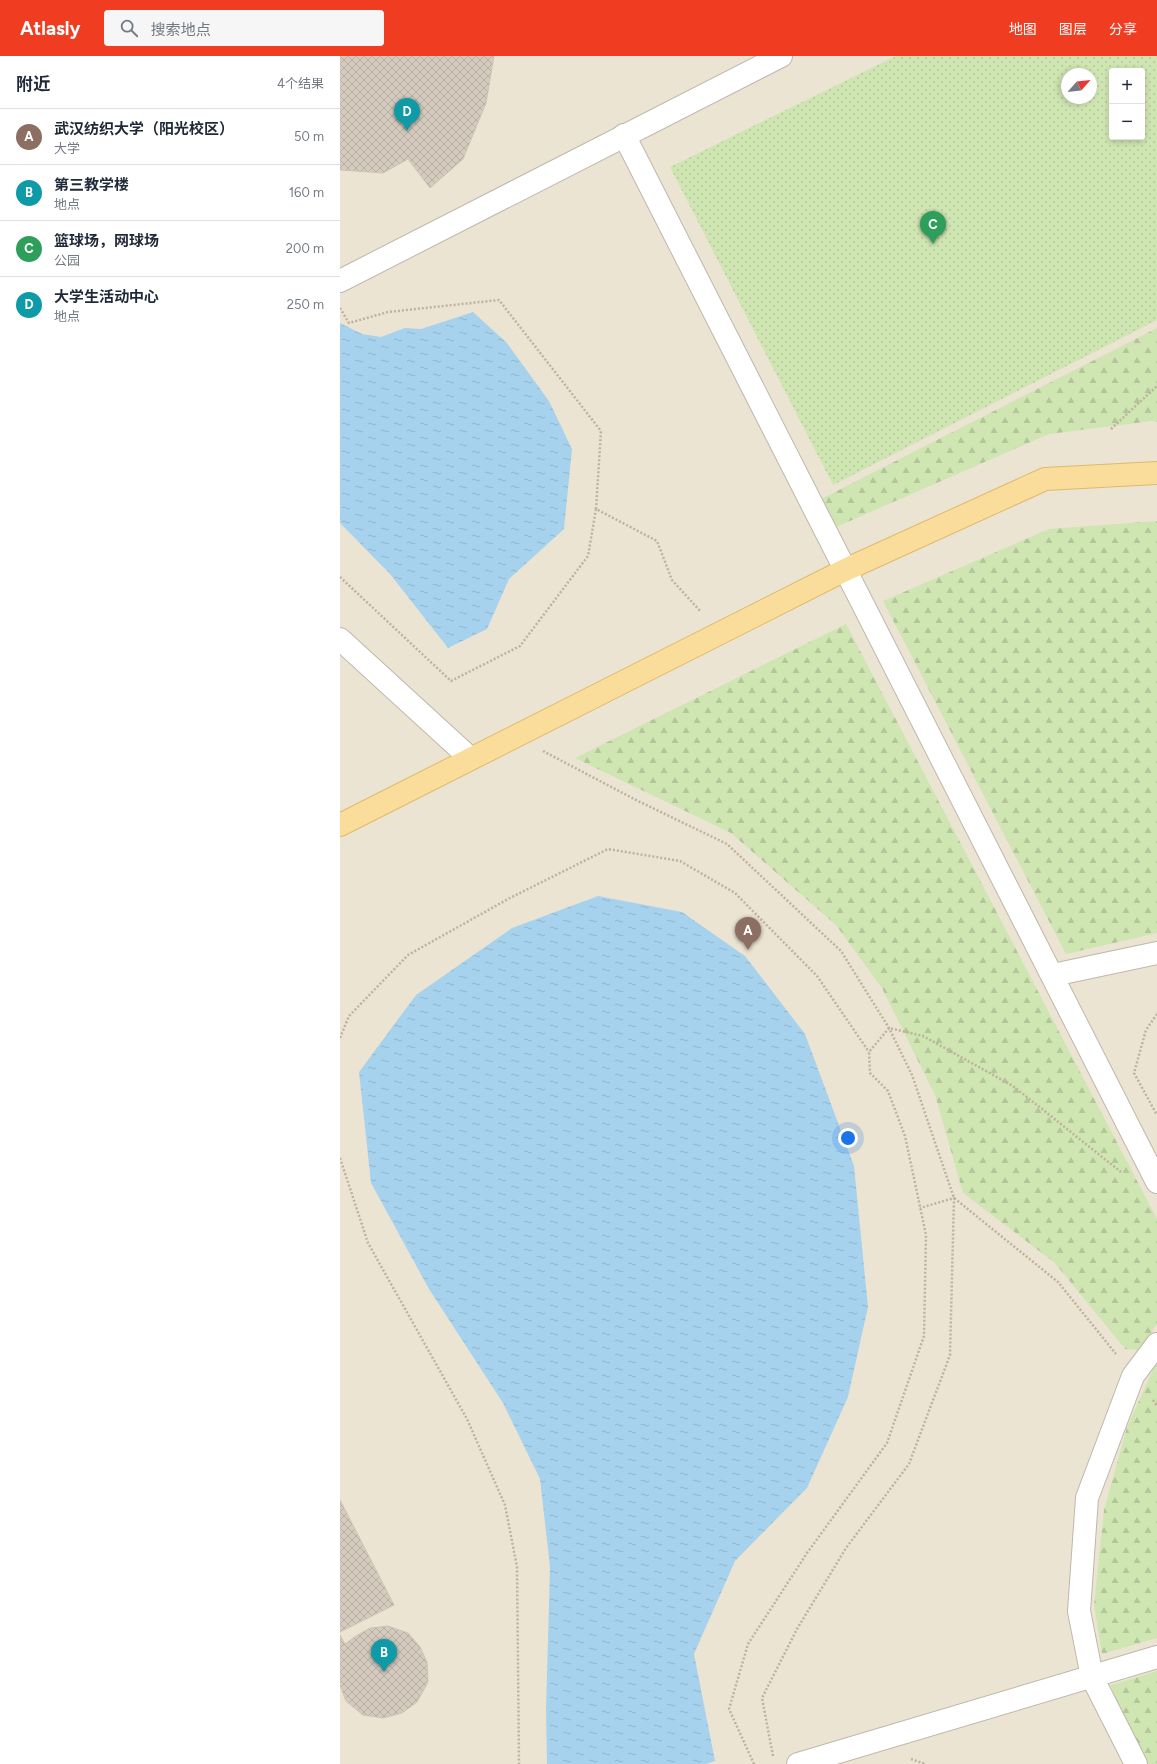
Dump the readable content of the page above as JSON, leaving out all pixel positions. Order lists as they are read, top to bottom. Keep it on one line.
{"north":"top right","page":{"header":"Atlasly","search":"搜索地点","nav":["地图","图层","分享"],"heading":["附近","4个结果"],"map_buttons":["+","−"],"pins":["D","C","A","B"],"list":[{"mark":"A","name":"武汉纺织大学（阳光校区）","note":"大学","value":"50 m"},{"mark":"B","name":"第三教学楼","note":"地点","value":"160 m"},{"mark":"C","name":"篮球场，网球场","note":"公园","value":"200 m"},{"mark":"D","name":"大学生活动中心","note":"地点","value":"250 m"}]}}
